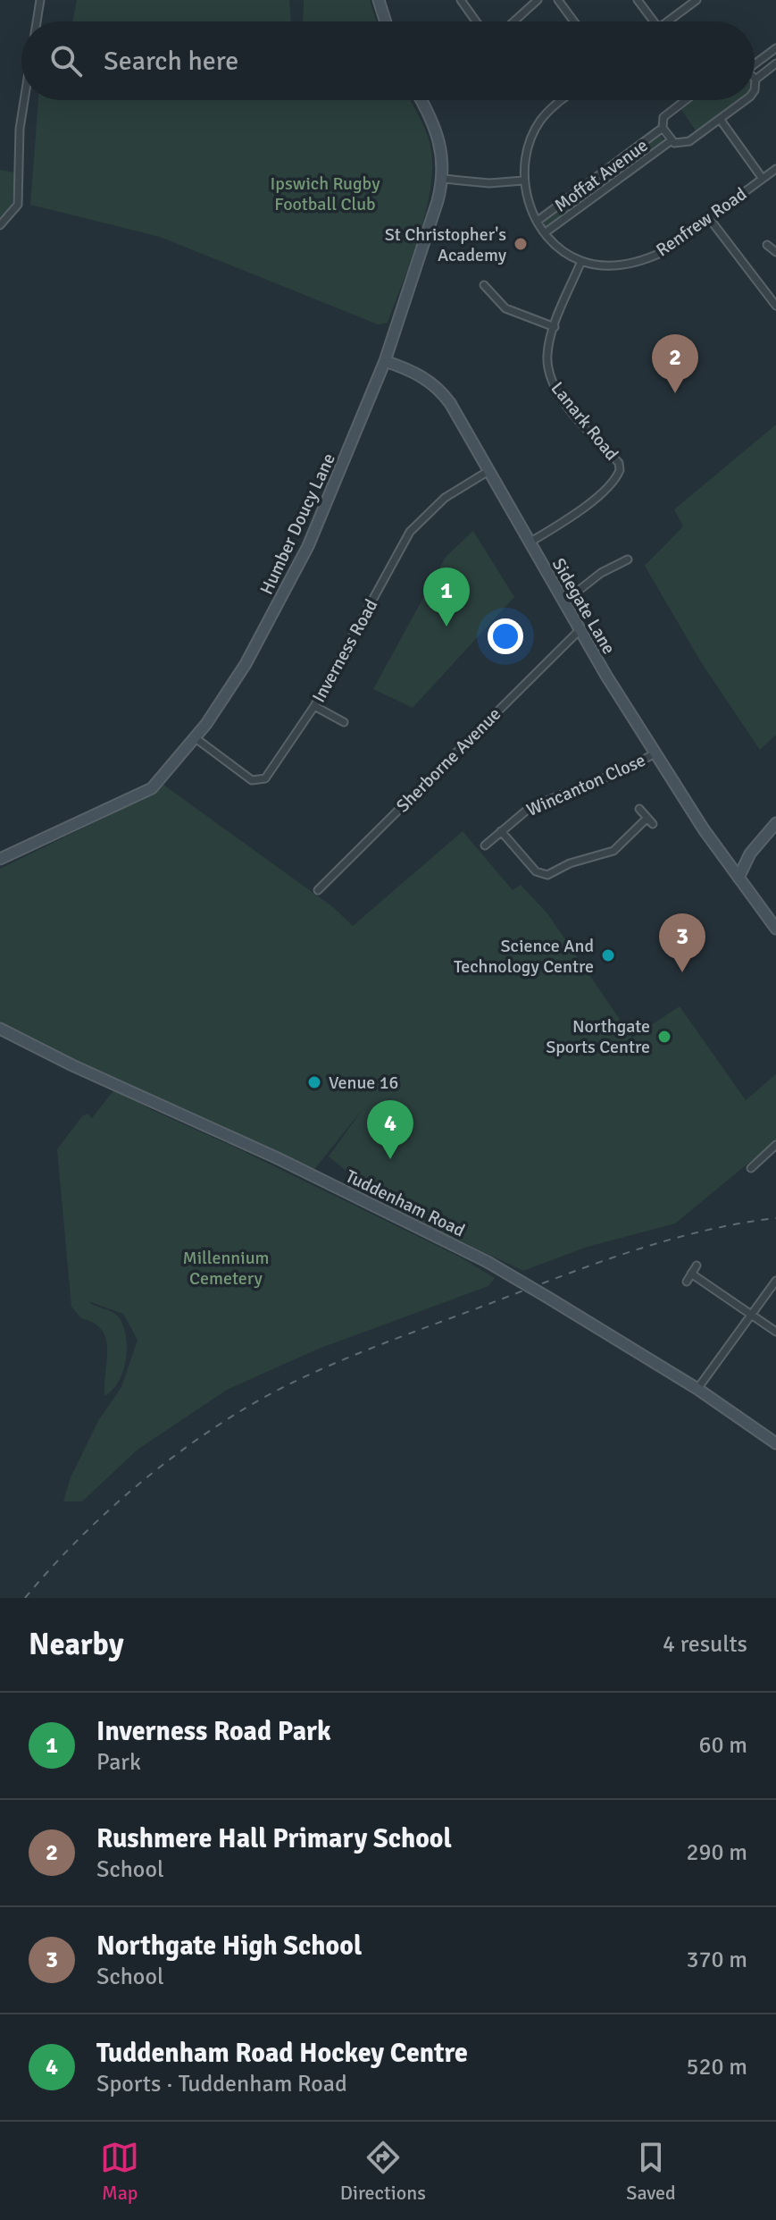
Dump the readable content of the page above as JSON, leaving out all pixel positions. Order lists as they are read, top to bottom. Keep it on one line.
{"streets":{"street":["Moffat Avenue","Renfrew Road","Lanark Road","Humber Doucy Lane","Sidegate Lane","Inverness Road","Sherborne Avenue","Wincanton Close","Tuddenham Road"]},"crossings":[["Renfrew Road","Lanark Road"],["Lanark Road","Sidegate Lane"],["Humber Doucy Lane","Sidegate Lane"],["Humber Doucy Lane","Inverness Road"],["Sidegate Lane","Inverness Road"],["Sidegate Lane","Sherborne Avenue"],["Sidegate Lane","Wincanton Close"]],"parks":["Ipswich Rugby Football Club","Millennium Cemetery"],"places":["St Christopher's Academy","Science And Technology Centre","Northgate Sports Centre","Venue 16"],"page":{"search":"Search here","pins":["2","1","3","4"],"heading":["Nearby","4 results"],"list":[{"mark":"1","name":"Inverness Road Park","note":"Park","value":"60 m"},{"mark":"2","name":"Rushmere Hall Primary School","note":"School","value":"290 m"},{"mark":"3","name":"Northgate High School","note":"School","value":"370 m"},{"mark":"4","name":"Tuddenham Road Hockey Centre","note":"Sports · Tuddenham Road","value":"520 m"}],"nav":["Map","Directions","Saved"]}}
